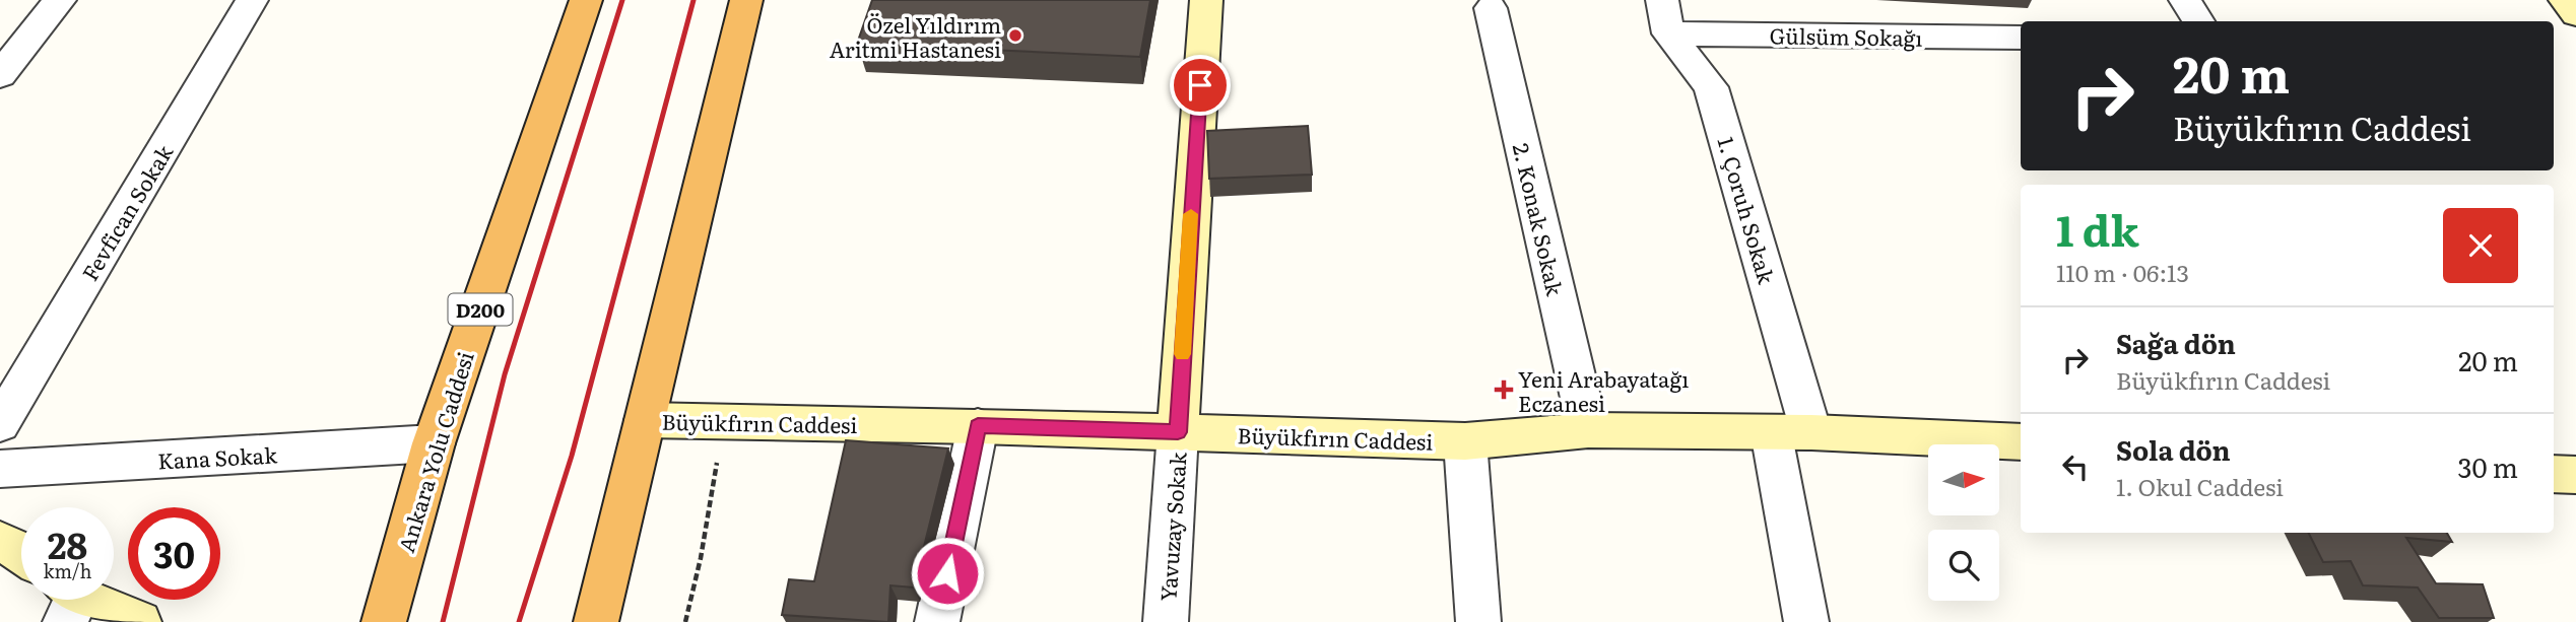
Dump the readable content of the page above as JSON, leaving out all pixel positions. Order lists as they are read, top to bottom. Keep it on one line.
{"streets":{"highway":["D200","Ankara Yolu Caddesi"],"main road":["Büyükfırın Caddesi"],"street":["Gülsüm Sokağı","1. Çoruh Sokak","Fevfican Sokak","2. Konak Sokak","Kana Sokak","Yavuzay Sokak"]},"crossings":[["Gülsüm Sokağı","1. Çoruh Sokak"],["1. Çoruh Sokak","Büyükfırın Caddesi"],["2. Konak Sokak","Büyükfırın Caddesi"],["Büyükfırın Caddesi","Yavuzay Sokak"],["Ankara Yolu Caddesi","Kana Sokak"]],"places":{"other":["Özel Yıldırım Aritmi Hastanesi"],"health":["Yeni Arabayatağı Eczanesi"]},"north":"right","page":{"turn":["20 m","Büyükfırın Caddesi"],"heading":["1 dk","110 m · 06:13"],"list":[{"name":"Sağa dön","note":"Büyükfırın Caddesi","value":"20 m"},{"name":"Sola dön","note":"1. Okul Caddesi","value":"30 m"}],"speed":"28 km/h","limit":"30"}}
